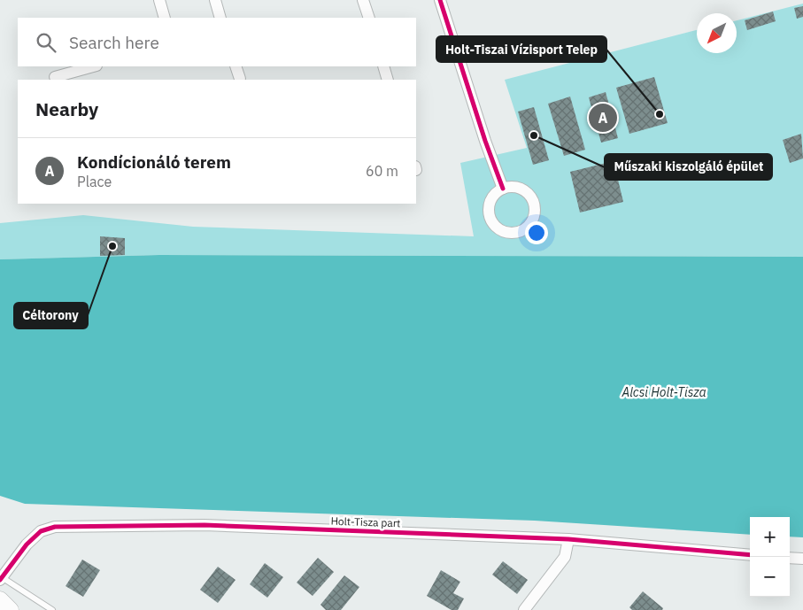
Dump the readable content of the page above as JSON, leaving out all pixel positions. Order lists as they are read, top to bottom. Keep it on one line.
{"streets":{"street":["Holt-Tisza part"]},"water":["Alcsi Holt-Tisza"],"places":["Holt-Tiszai Vízisport Telep","Műszaki kiszolgáló épület","Céltorony"],"north":"bottom left","page":{"search":"Search here","heading":"Nearby","pins":"A","list":[{"mark":"A","name":"Kondícionáló terem","note":"Place","value":"60 m"}],"map_buttons":["+","−"]}}
